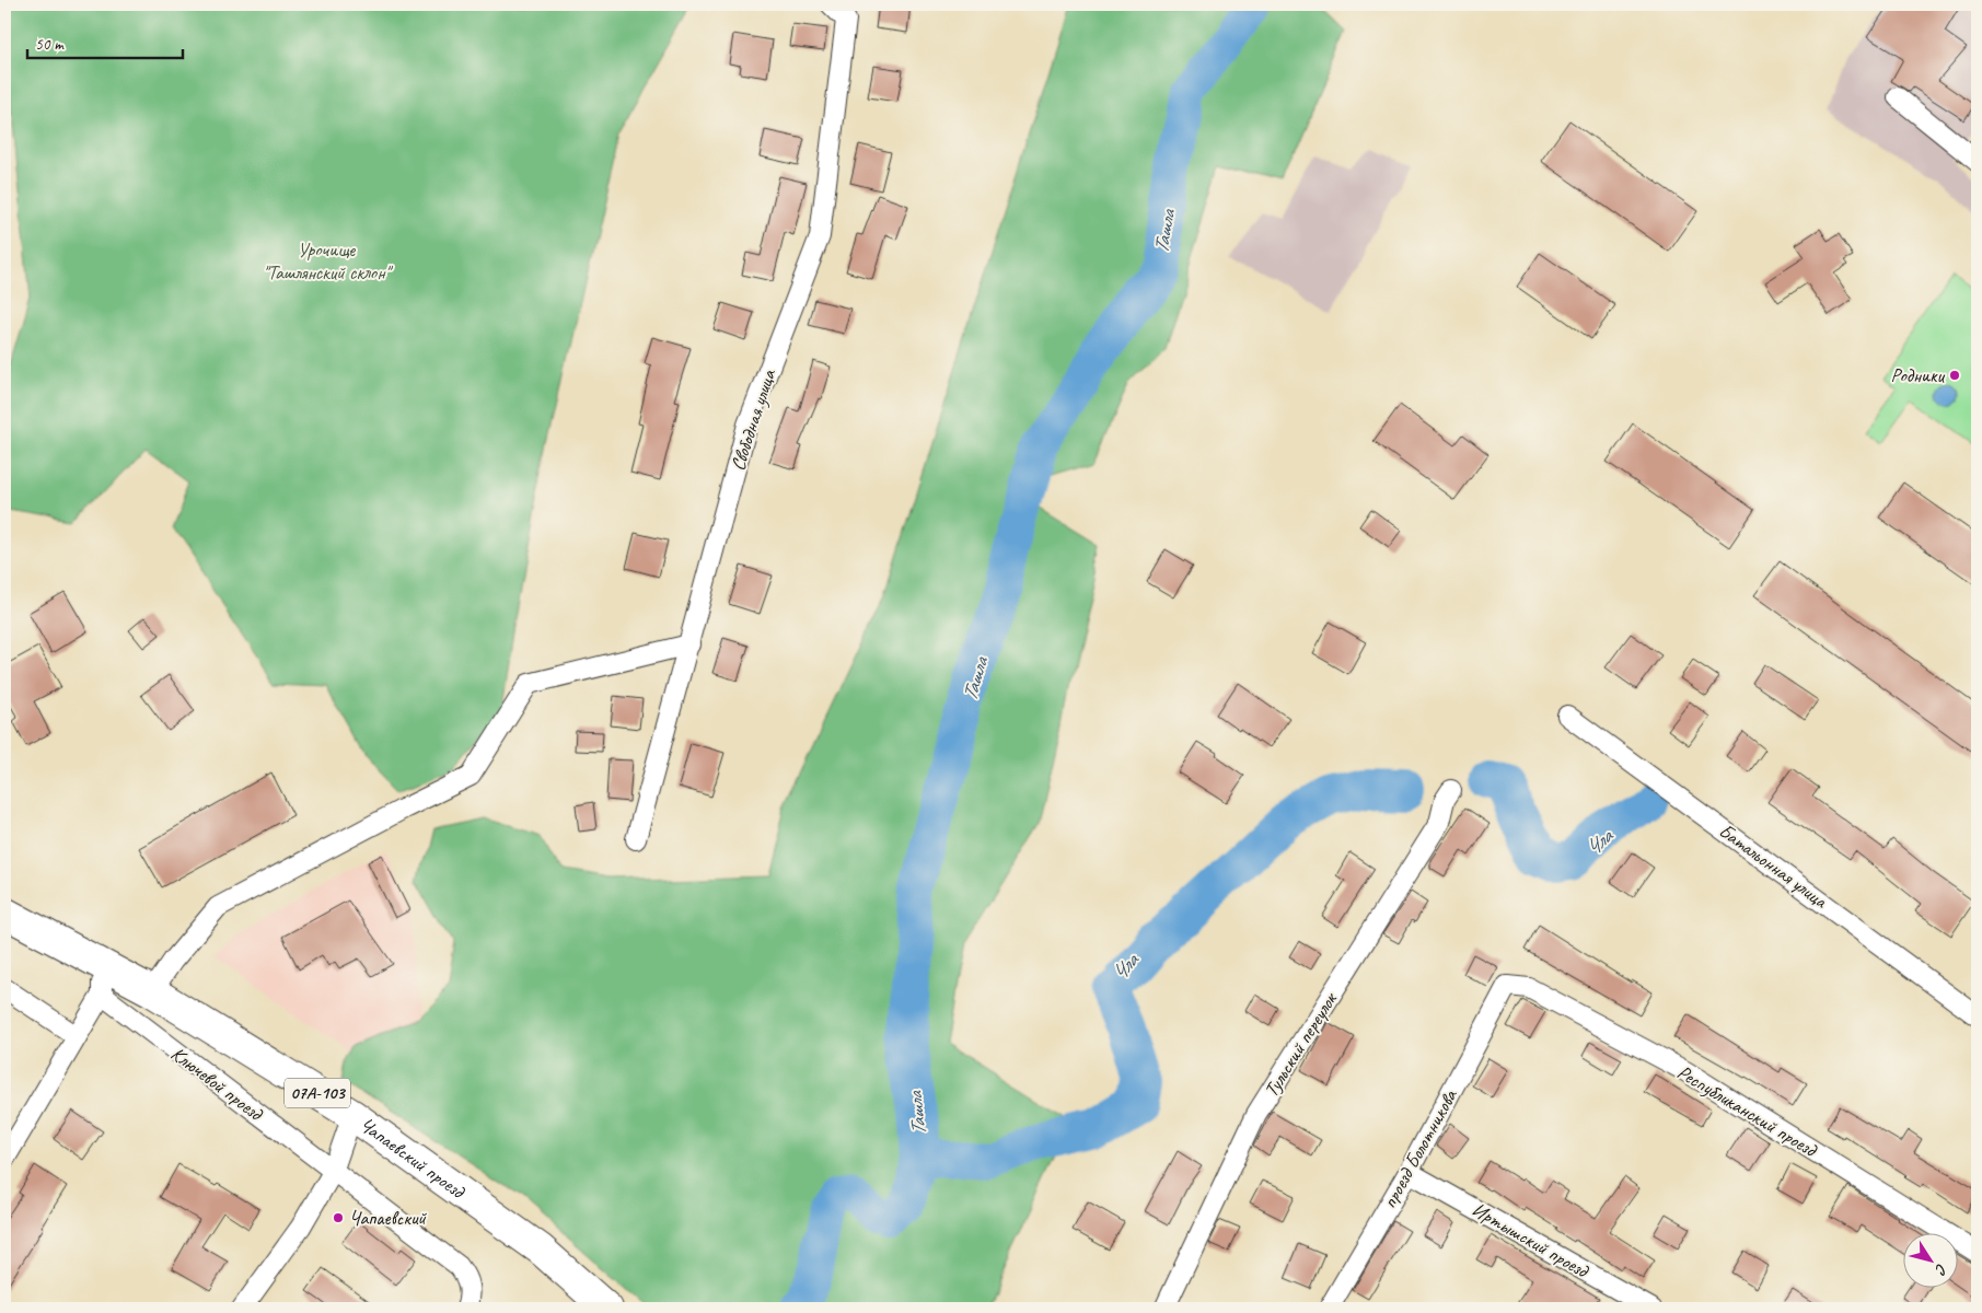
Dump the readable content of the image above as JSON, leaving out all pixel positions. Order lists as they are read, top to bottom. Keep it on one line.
{"streets":{"main road":["07А-103","Чапаевский проезд"],"street":["Свободная улица","Батальонная улица","Тульский переулок","Ключевой проезд","Республиканский проезд","проезд Болотникова","Иртышский проезд"]},"crossings":[["Республиканский проезд","проезд Болотникова"],["проезд Болотникова","Иртышский проезд"]],"water":["Ташла","Чла"],"parks":["Урочище \"Ташлянский склон\""],"places":["Родники","Чапаевский"],"scale_bar":"50 m","north":"bottom right"}
